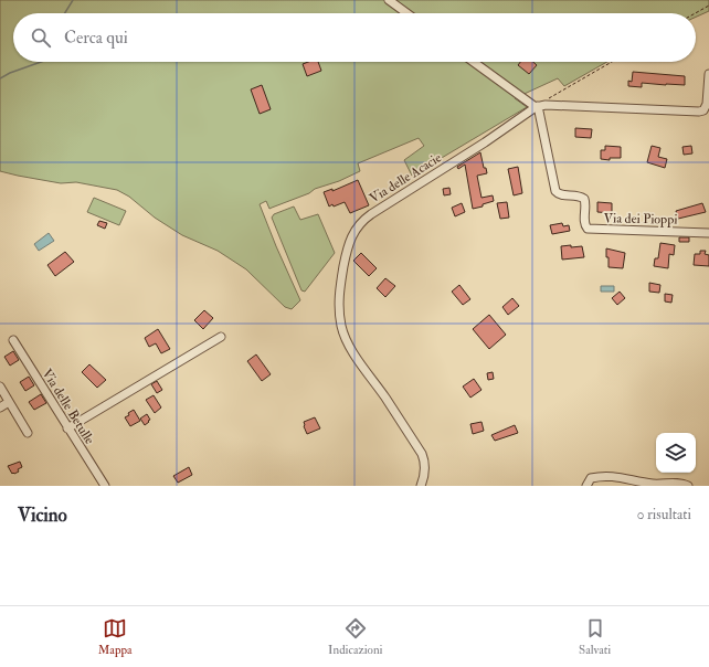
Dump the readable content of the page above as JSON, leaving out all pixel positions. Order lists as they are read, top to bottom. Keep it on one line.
{"streets":{"street":["Via delle Acacie","Via dei Pioppi","Via delle Betulle"]},"crossings":[["Via delle Acacie","Via dei Pioppi"]],"page":{"search":"Cerca qui","heading":["Vicino","0 risultati"],"nav":["Mappa","Indicazioni","Salvati"]}}
